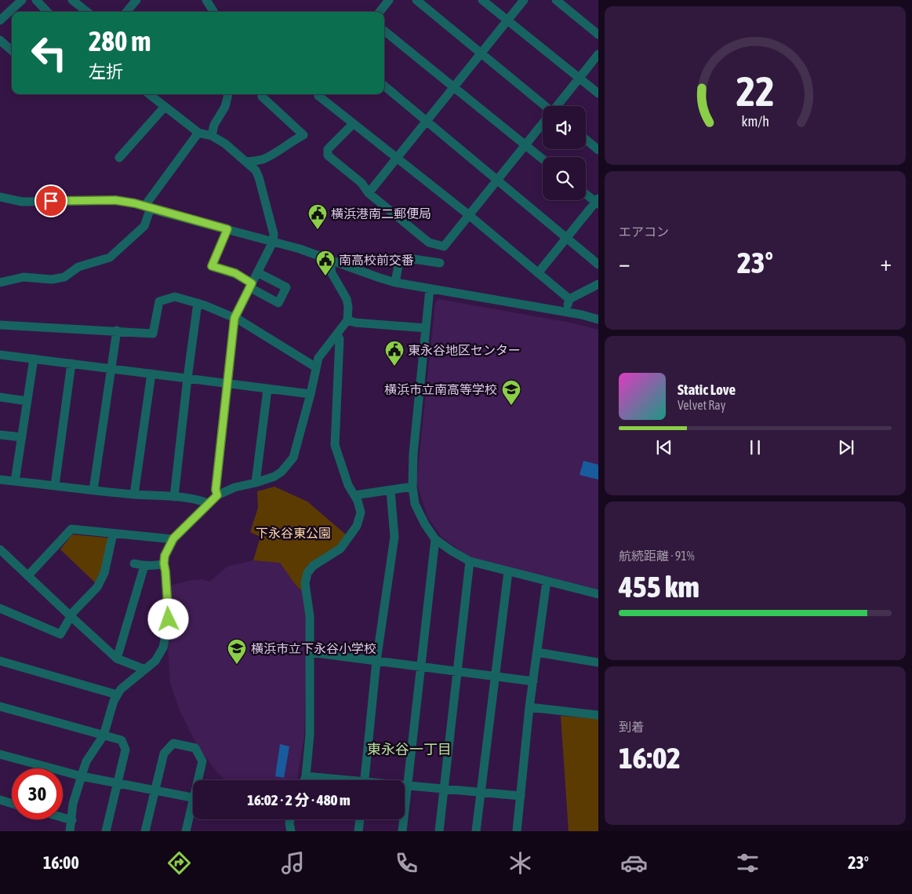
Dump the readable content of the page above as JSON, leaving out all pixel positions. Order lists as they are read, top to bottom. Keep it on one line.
{"districts":["東永谷一丁目"],"parks":["下永谷東公園"],"places":{"public building":["横浜港南二郵便局","南高校前交番","東永谷地区センター"],"school or university":["横浜市立南高等学校","横浜市立下永谷小学校"]},"page":{"turn":["280 m","左折"],"tile":["エアコン",["航続距離 · 91%","455 km"],["到着","16:02"]],"heat":["−","23°","+"],"song":["Static Love","Velvet Ray"],"limit":"30","trip":"16:02 · 2 分 · 480 m","tabs":["16:00","23°"],"gauge":["22","km/h"]}}
